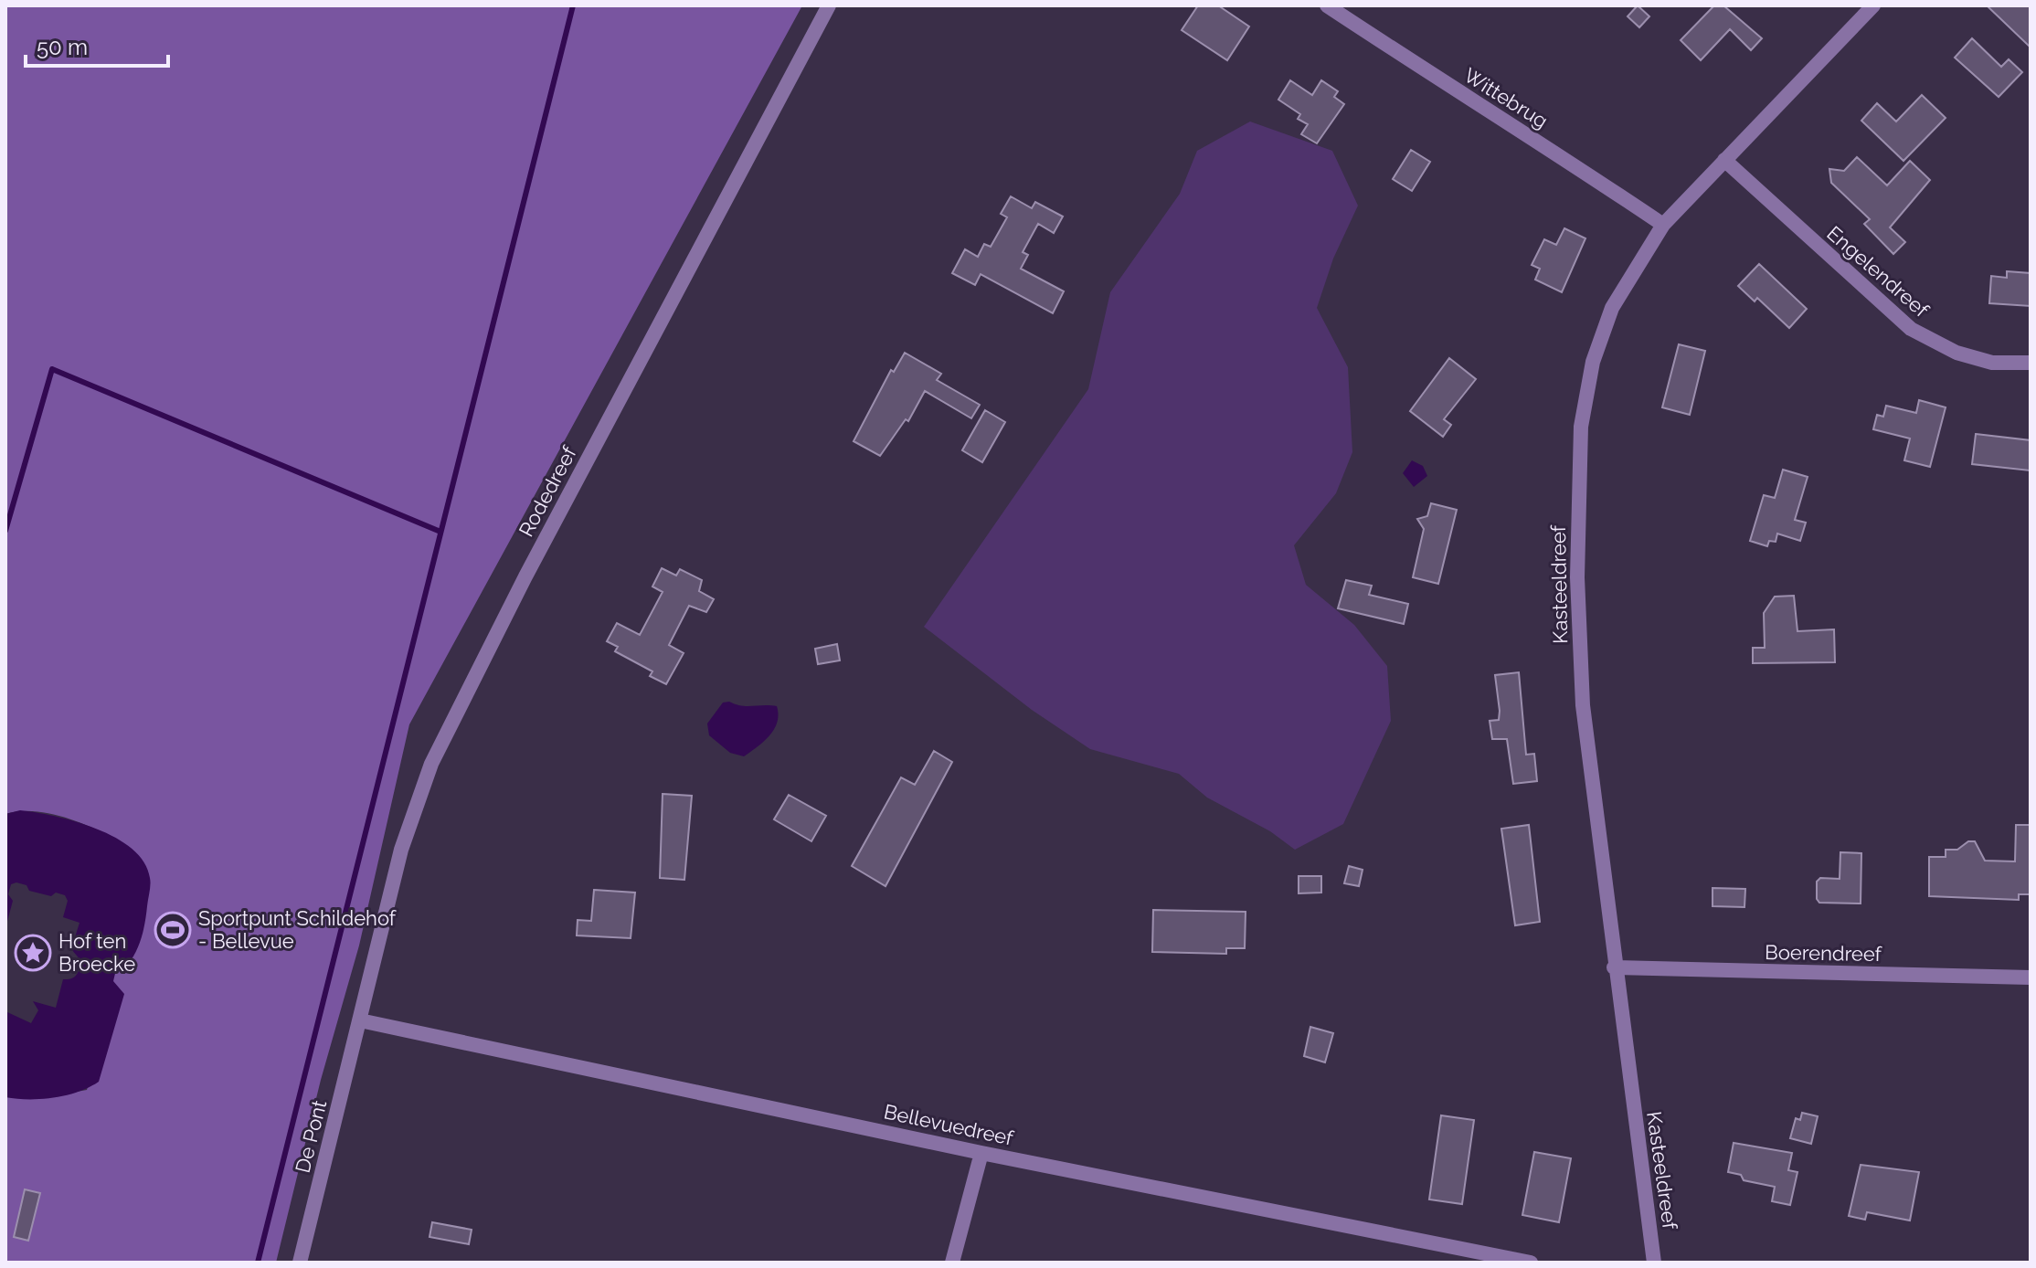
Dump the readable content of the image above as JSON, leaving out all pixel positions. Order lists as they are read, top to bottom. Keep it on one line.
{"streets":{"street":["Wittebrug","Engelendreef","Rodedreef","Kasteeldreef","Boerendreef","Bellevuedreef","De Pont"]},"crossings":[["Wittebrug","Kasteeldreef"],["Engelendreef","Kasteeldreef"],["Rodedreef","Bellevuedreef"],["Rodedreef","De Pont"],["Kasteeldreef","Boerendreef"],["Bellevuedreef","De Pont"]],"places":{"sports":["Sportpunt Schildehof - Bellevue"],"place":["Hof ten Broecke"]},"scale_bar":"50 m"}
